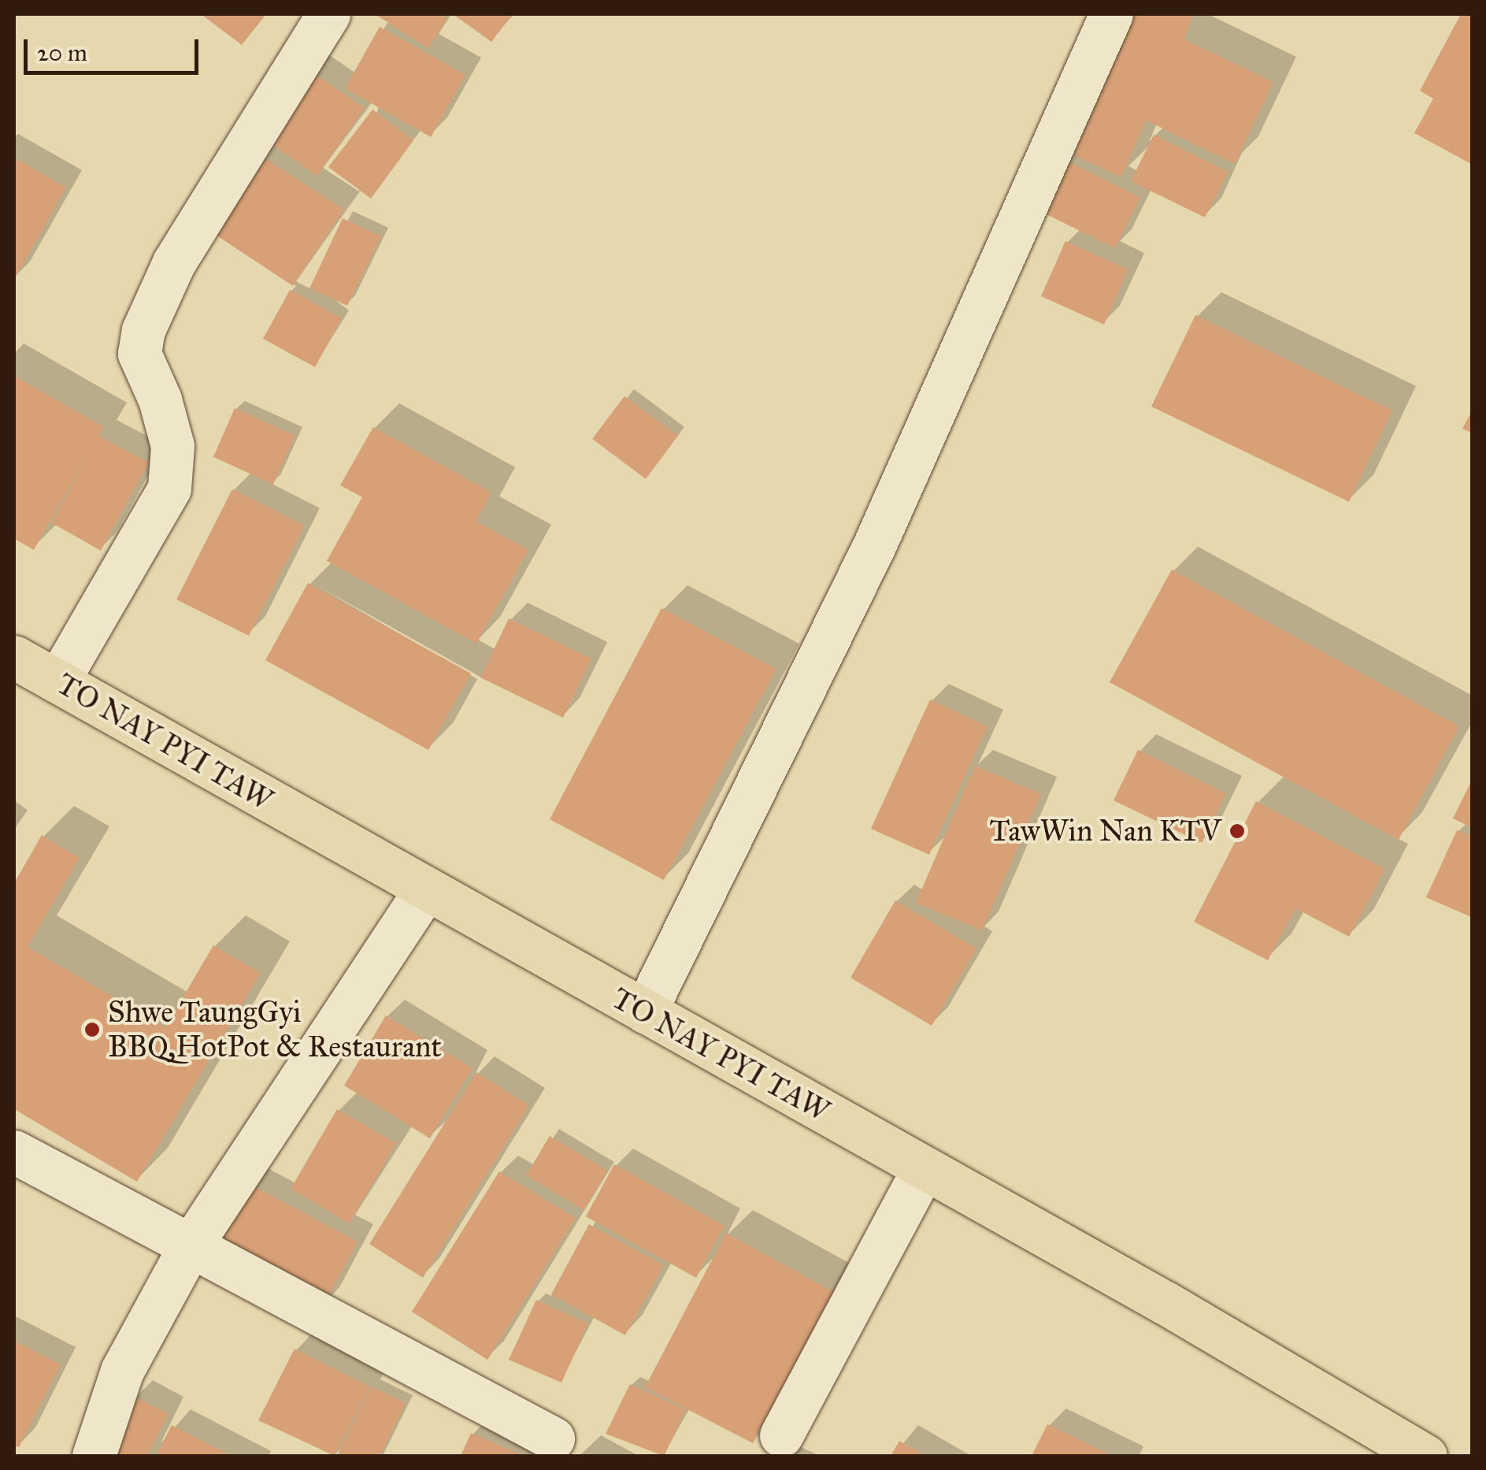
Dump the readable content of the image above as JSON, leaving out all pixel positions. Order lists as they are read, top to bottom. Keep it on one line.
{"streets":{"main road":["TO NAY PYI TAW"]},"places":["TawWin Nan KTV","Shwe TaungGyi BBQ,HotPot & Restaurant"],"scale_bar":"20 m"}
